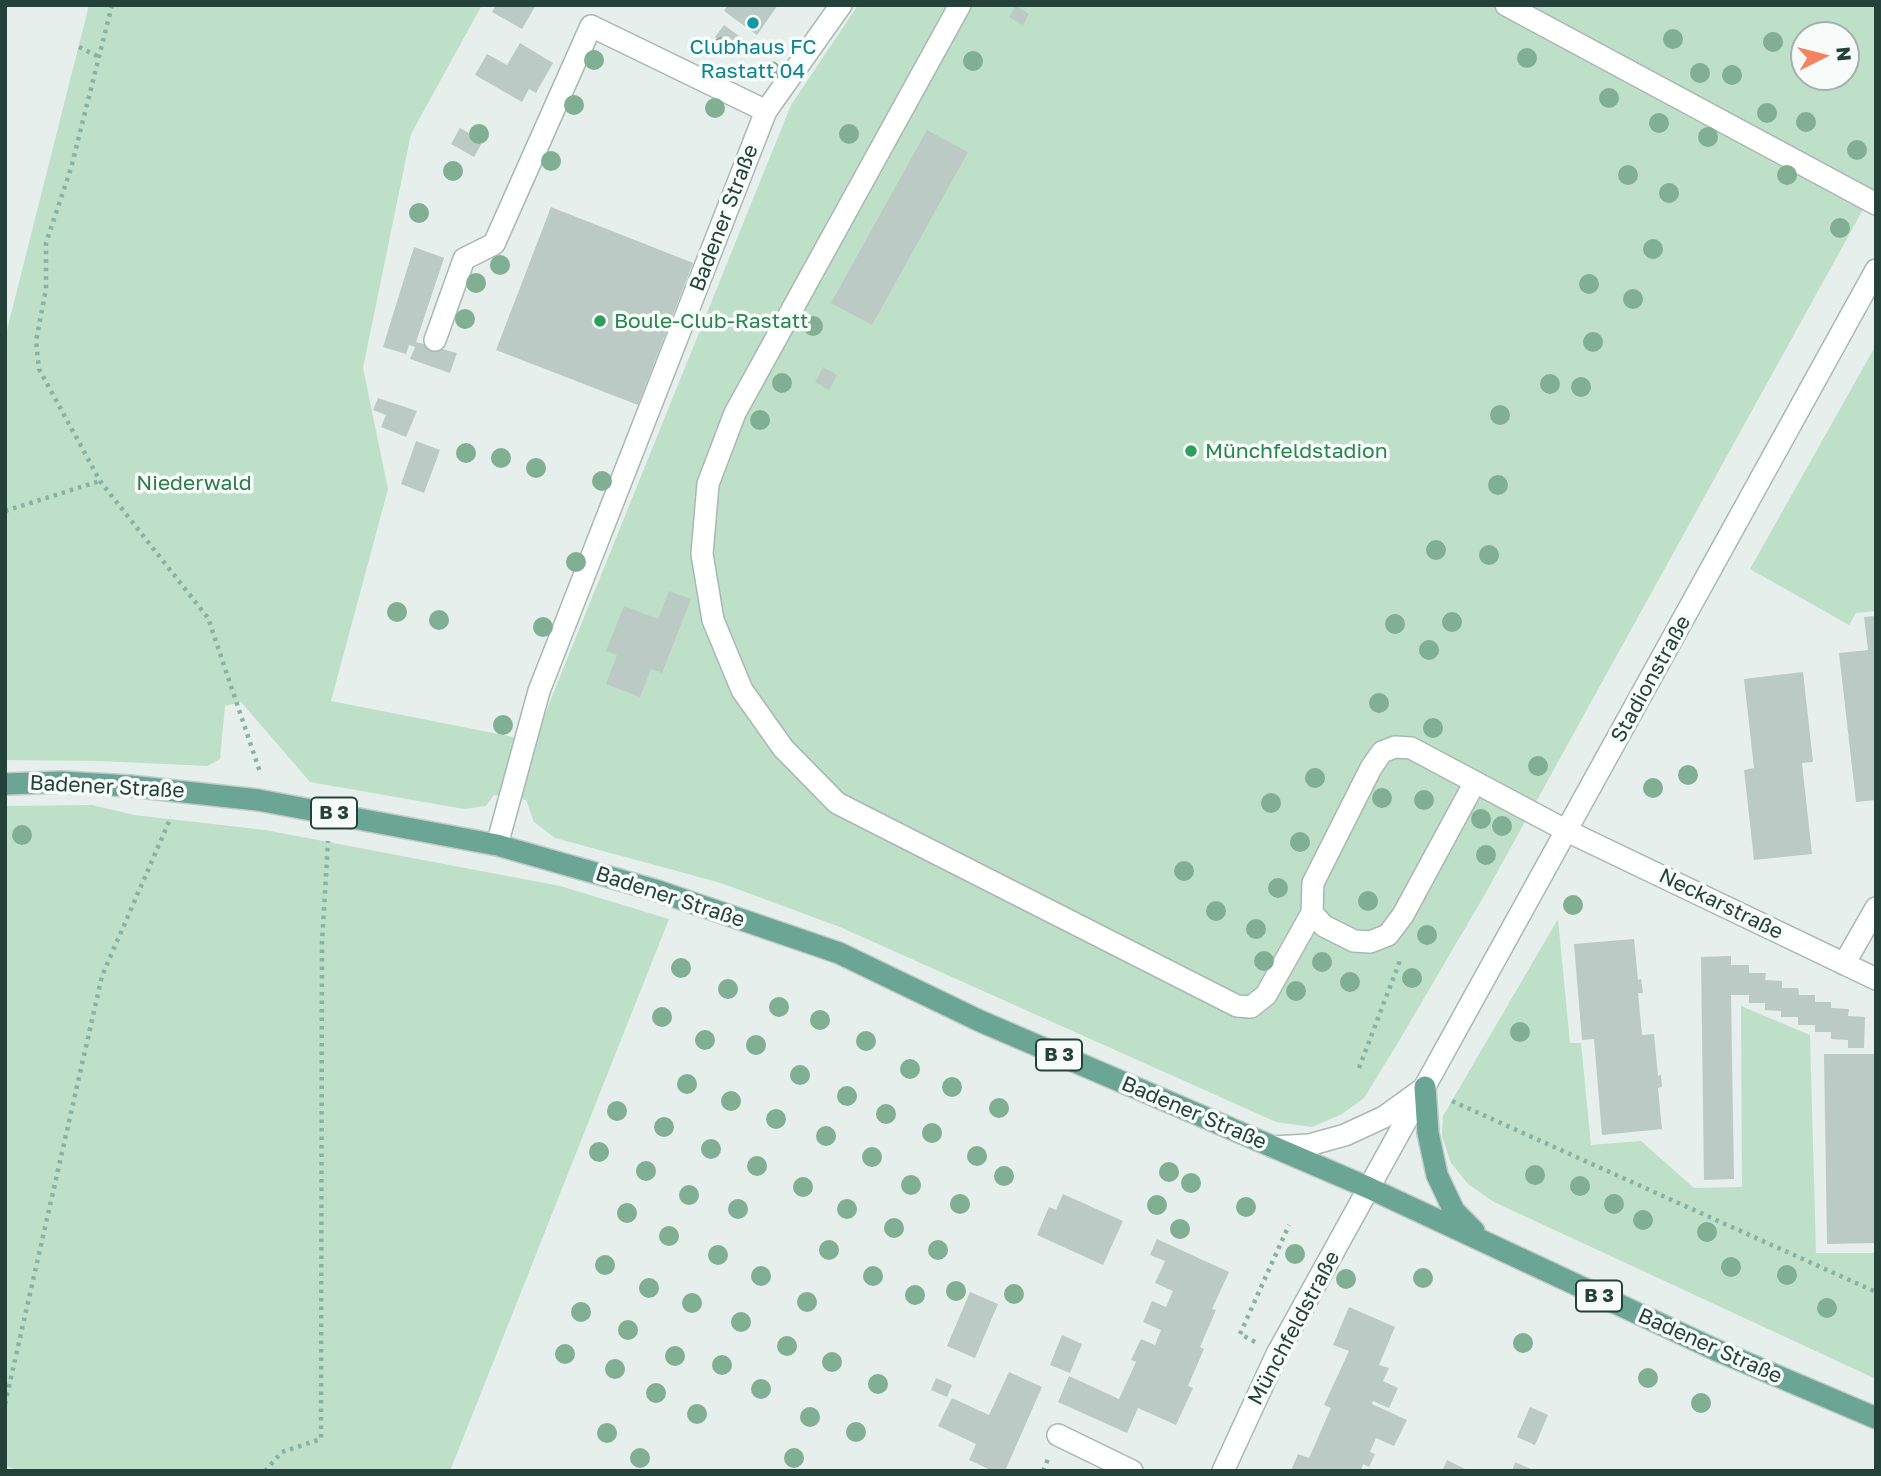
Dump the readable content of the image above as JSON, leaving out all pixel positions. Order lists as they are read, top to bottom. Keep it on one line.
{"streets":{"main road":["Badener Straße","B 3"],"street":["Stadionstraße","Neckarstraße","Münchfeldstraße"]},"crossings":[["Badener Straße","Stadionstraße"],["Badener Straße","Münchfeldstraße"],["Stadionstraße","Neckarstraße"],["Stadionstraße","Münchfeldstraße"]],"parks":["Niederwald"],"places":["Clubhaus FC Rastatt 04","Boule-Club-Rastatt","Münchfeldstadion"],"north":"right"}
